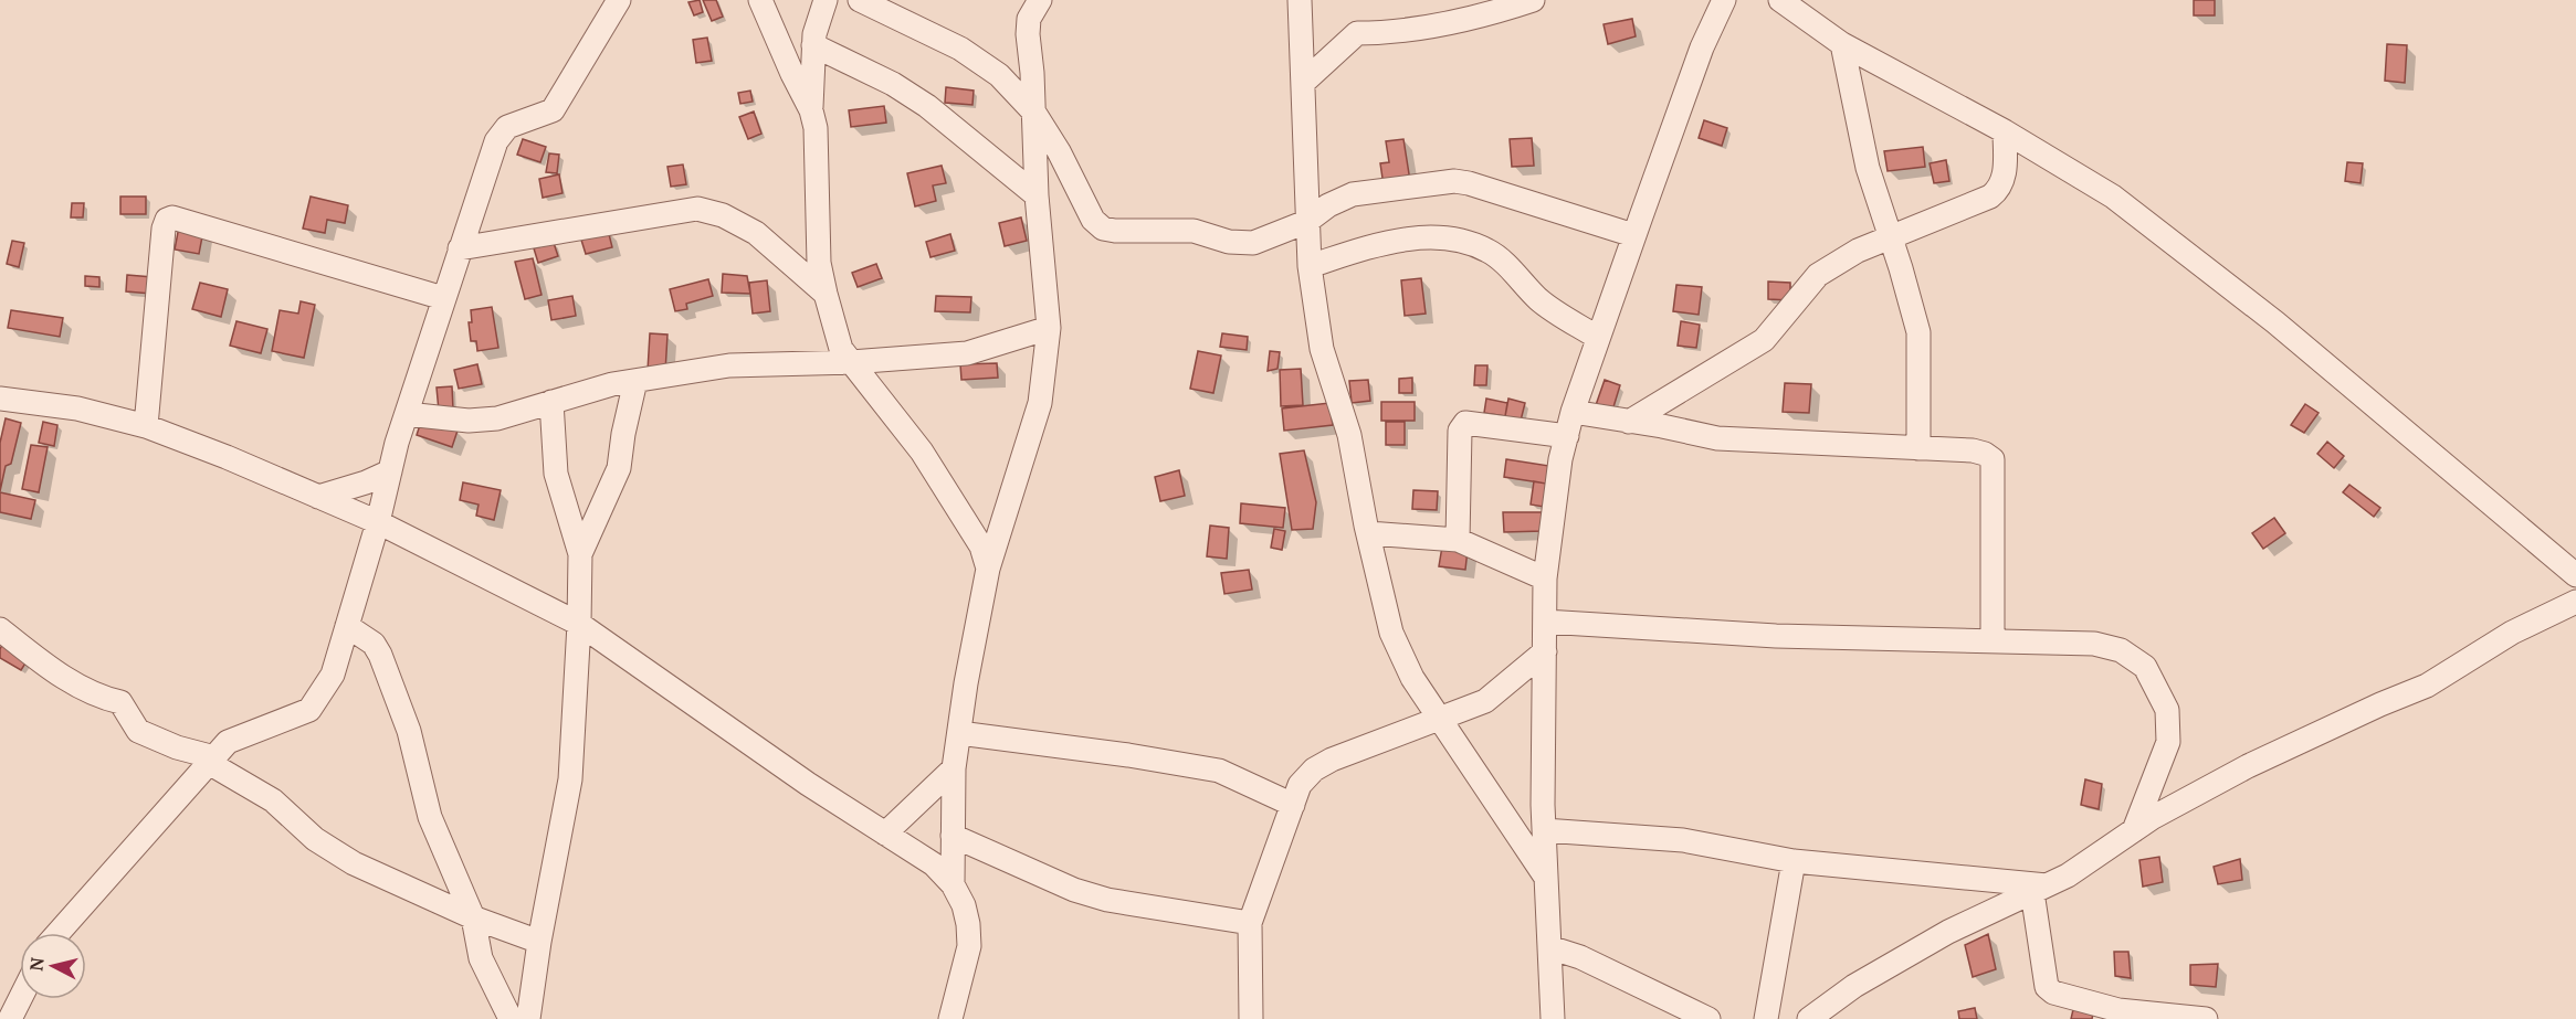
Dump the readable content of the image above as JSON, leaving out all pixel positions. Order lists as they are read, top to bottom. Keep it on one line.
{"north":"left"}
